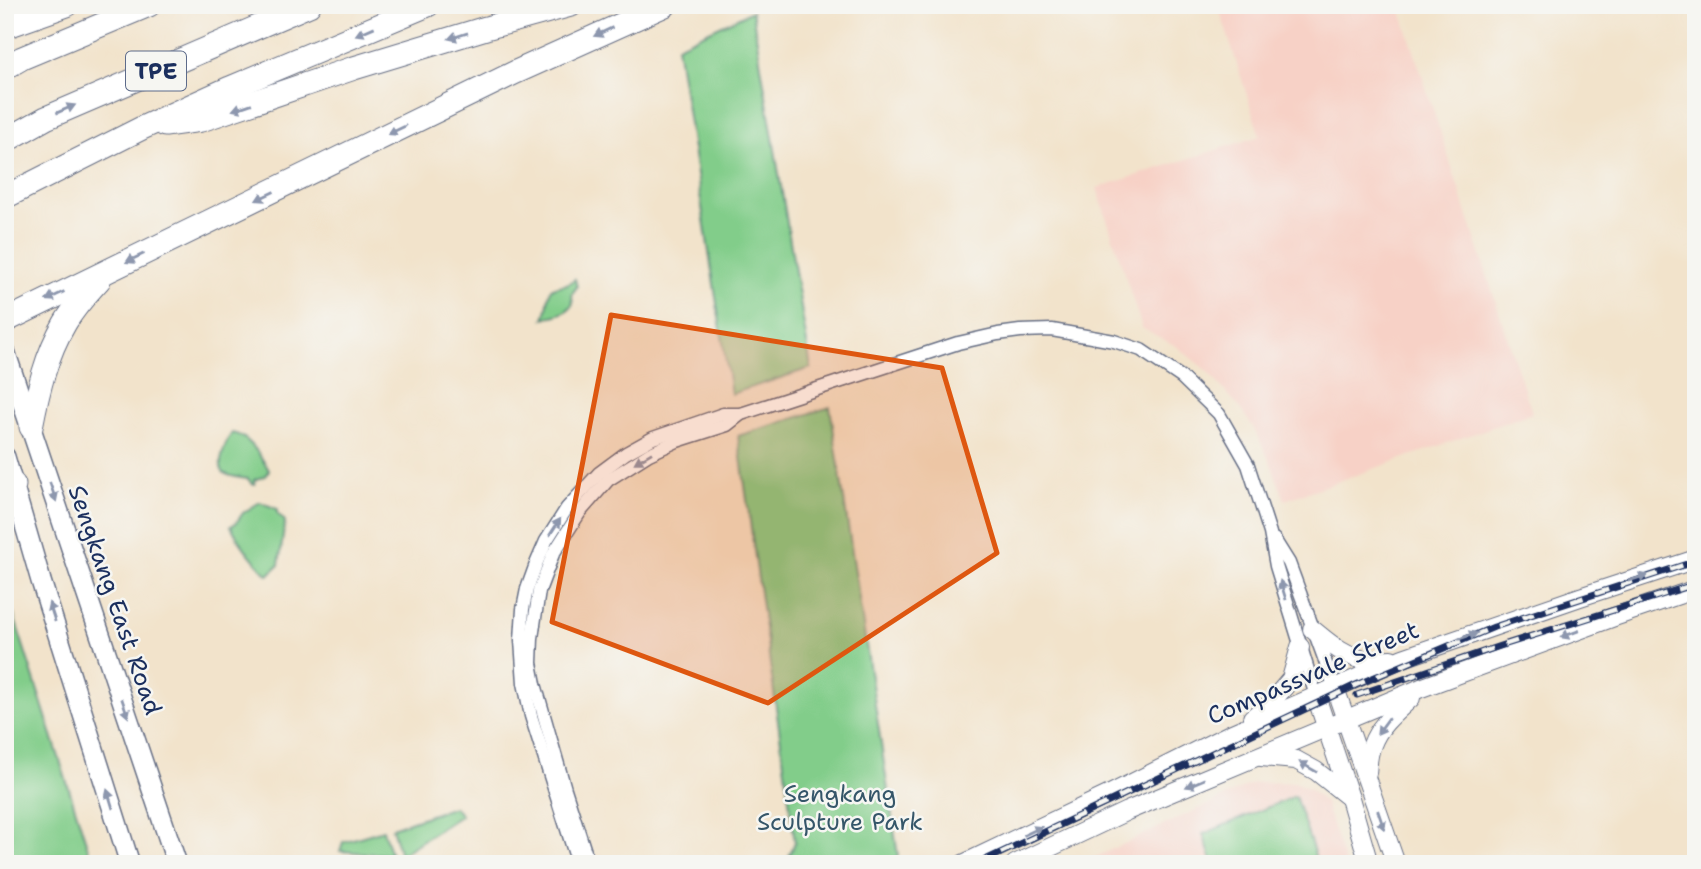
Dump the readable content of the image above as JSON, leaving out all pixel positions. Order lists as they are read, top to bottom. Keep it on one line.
{"streets":{"highway":["TPE"],"main road":["Sengkang East Road"],"street":["Compassvale Street"]},"parks":["Sengkang Sculpture Park"]}
